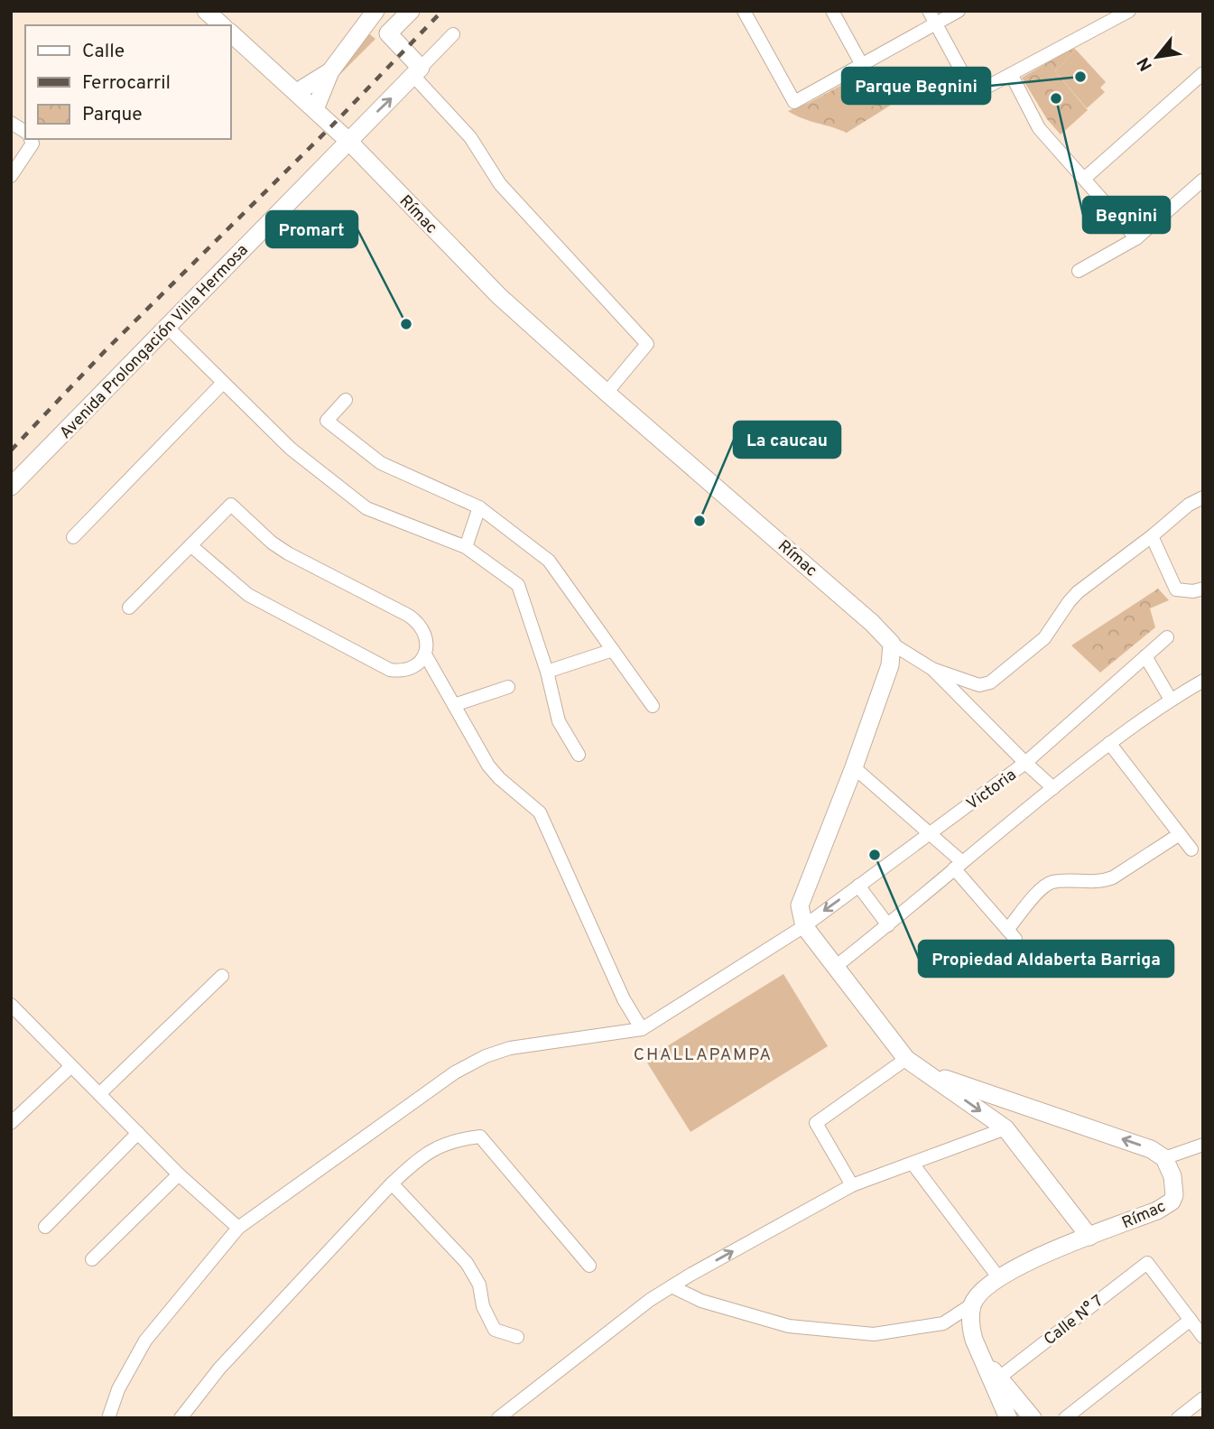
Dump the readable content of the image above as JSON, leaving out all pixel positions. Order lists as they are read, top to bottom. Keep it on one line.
{"streets":{"street":["Rímac","Avenida Prolongación Villa Hermosa","Victoria","Calle N° 7"]},"crossings":[["Rímac","Avenida Prolongación Villa Hermosa"]],"districts":["CHALLAPAMPA"],"places":["Parque Begnini","Begnini","Promart","La caucau","Propiedad Aldaberta Barriga"],"legend":["Calle","Ferrocarril","Parque"],"north":"bottom left"}
